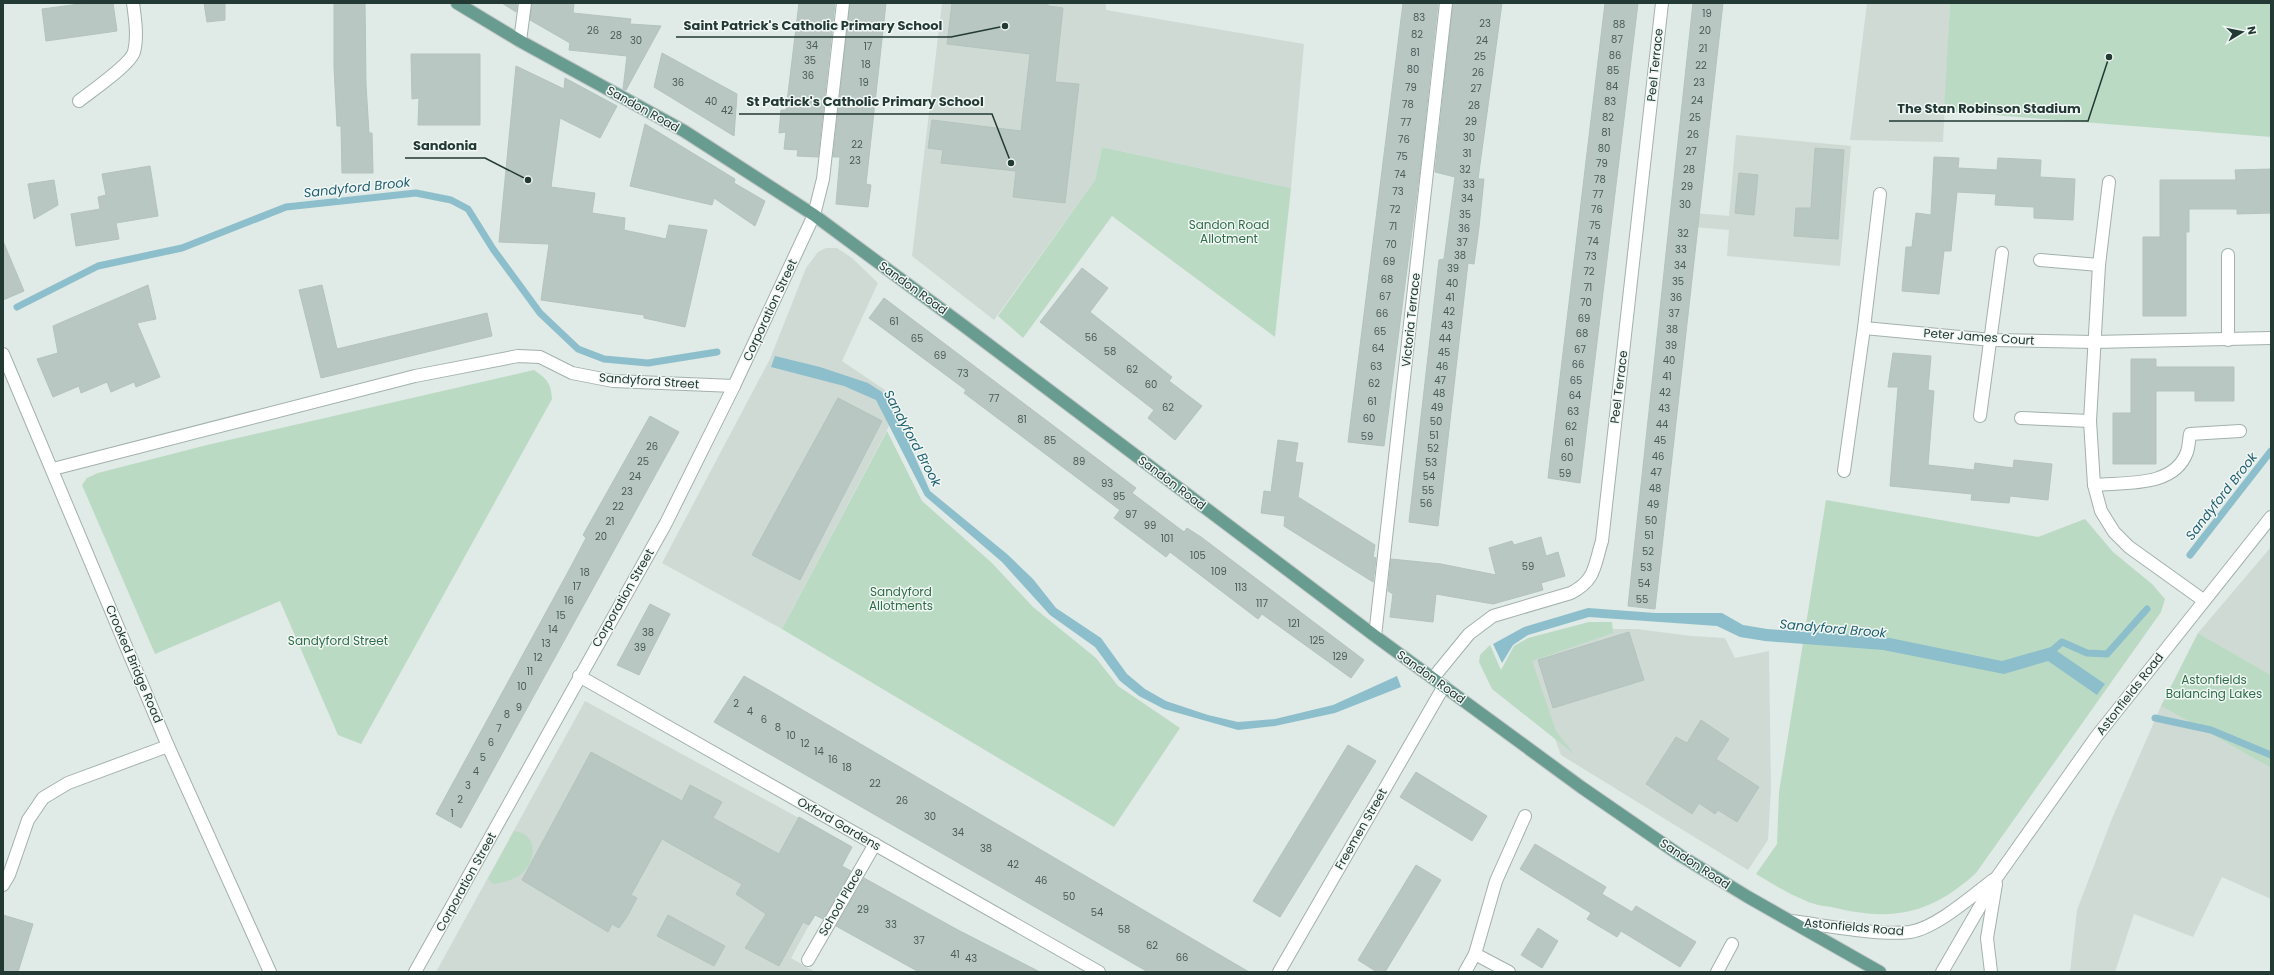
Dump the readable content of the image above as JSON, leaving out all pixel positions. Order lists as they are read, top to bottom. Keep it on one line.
{"streets":{"main road":["Sandon Road"],"street":["Peel Terrace","Corporation Street","Victoria Terrace","Peter James Court","Sandyford Street","Crooked Bridge Road","Astonfields Road","Oxford Gardens","Freemen Street","School Place"]},"crossings":[["Peel Terrace","Sandon Road"],["Sandon Road","Corporation Street"],["Sandon Road","Victoria Terrace"],["Sandon Road","Astonfields Road"],["Sandon Road","Freemen Street"],["Corporation Street","Sandyford Street"],["Corporation Street","Oxford Gardens"],["Sandyford Street","Crooked Bridge Road"],["Oxford Gardens","School Place"]],"water":["Sandyford Brook"],"parks":["Sandon Road Allotment","Sandyford Allotments","Sandyford Street","Astonfields Balancing Lakes"],"places":["Saint Patrick's Catholic Primary School","The Stan Robinson Stadium","St Patrick's Catholic Primary School","Sandonia"],"house_numbers":["19","83","23","88","26","20","82","28","87","30","24","34","17","21","81","86","25","35","18","22","80","85","26","36","36","19","23","84","79","27","24","40","83","78","28","42","82","25","29","77","81","26","30","76","22","80","27","31","75","23","79","32","28","74","78","33","29","73","77","34","30","72","76","35","75","71","36","32","74","37","70","33","38","73","69","34","39","72","68","35","40","71","67","41","36","70","42","66","37","69","61","43","38","65","68","56","65","44","39","64","67","58","45","69","40","66","63","46","62","73","41","47","65","62","60","42","48","64","77","61","62","49","43","63","60","81","50","44","62","51","59","85","45","61","26","52","46","60","25","89","53","47","59","24","54","93","48","55","23","95","56","49","22","97","50","21","99","51","20","101","52","105","59","53","109","18","54","17","113","55","16","117","15","121","14","38","125","13","39","129","12","11","10","2","9","4","8","6","8","7","10","6","12","14","5","16","18","4","22","3","2","26","1","30","34","38","42","46","50","29","54","33","58","37","62","41","66","43"],"north":"right"}
